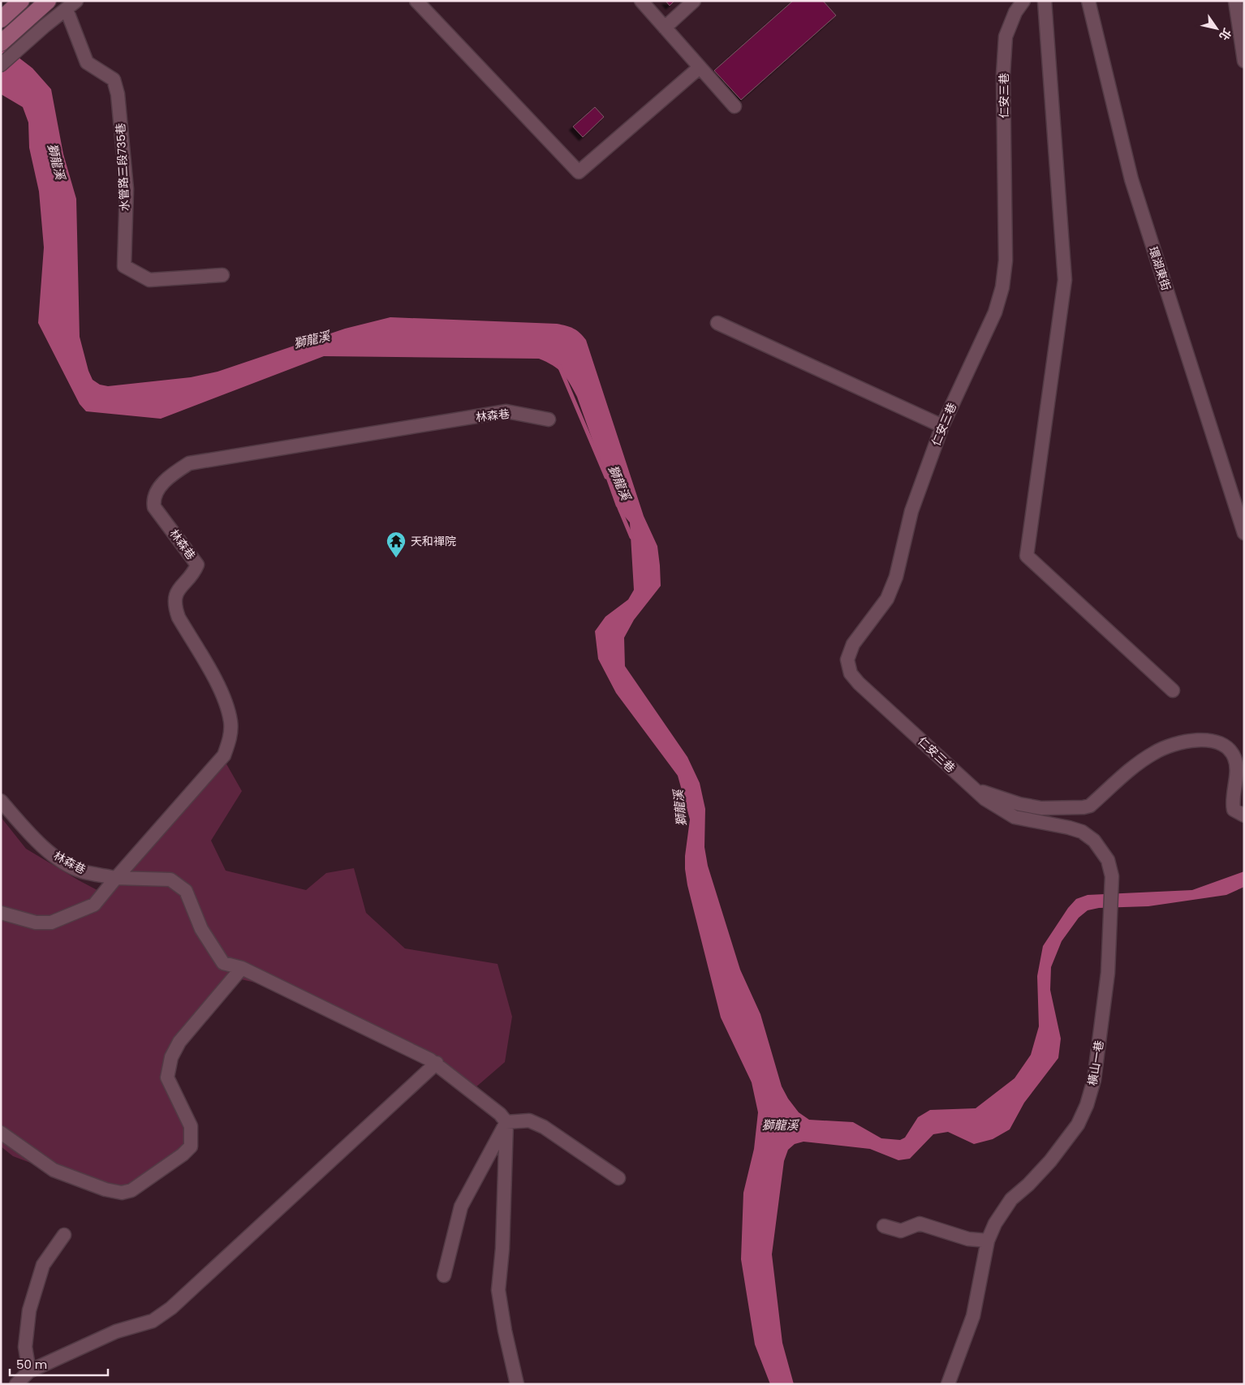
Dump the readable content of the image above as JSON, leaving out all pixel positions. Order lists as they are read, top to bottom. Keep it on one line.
{"streets":{"street":["仁安三巷","水管路三段735巷","環湖東街","林森巷","橫山一巷"]},"crossings":[["仁安三巷","橫山一巷"]],"water":["獅龍溪"],"places":{"temple":["天和禪院"]},"scale_bar":"50 m","north":"bottom right"}
